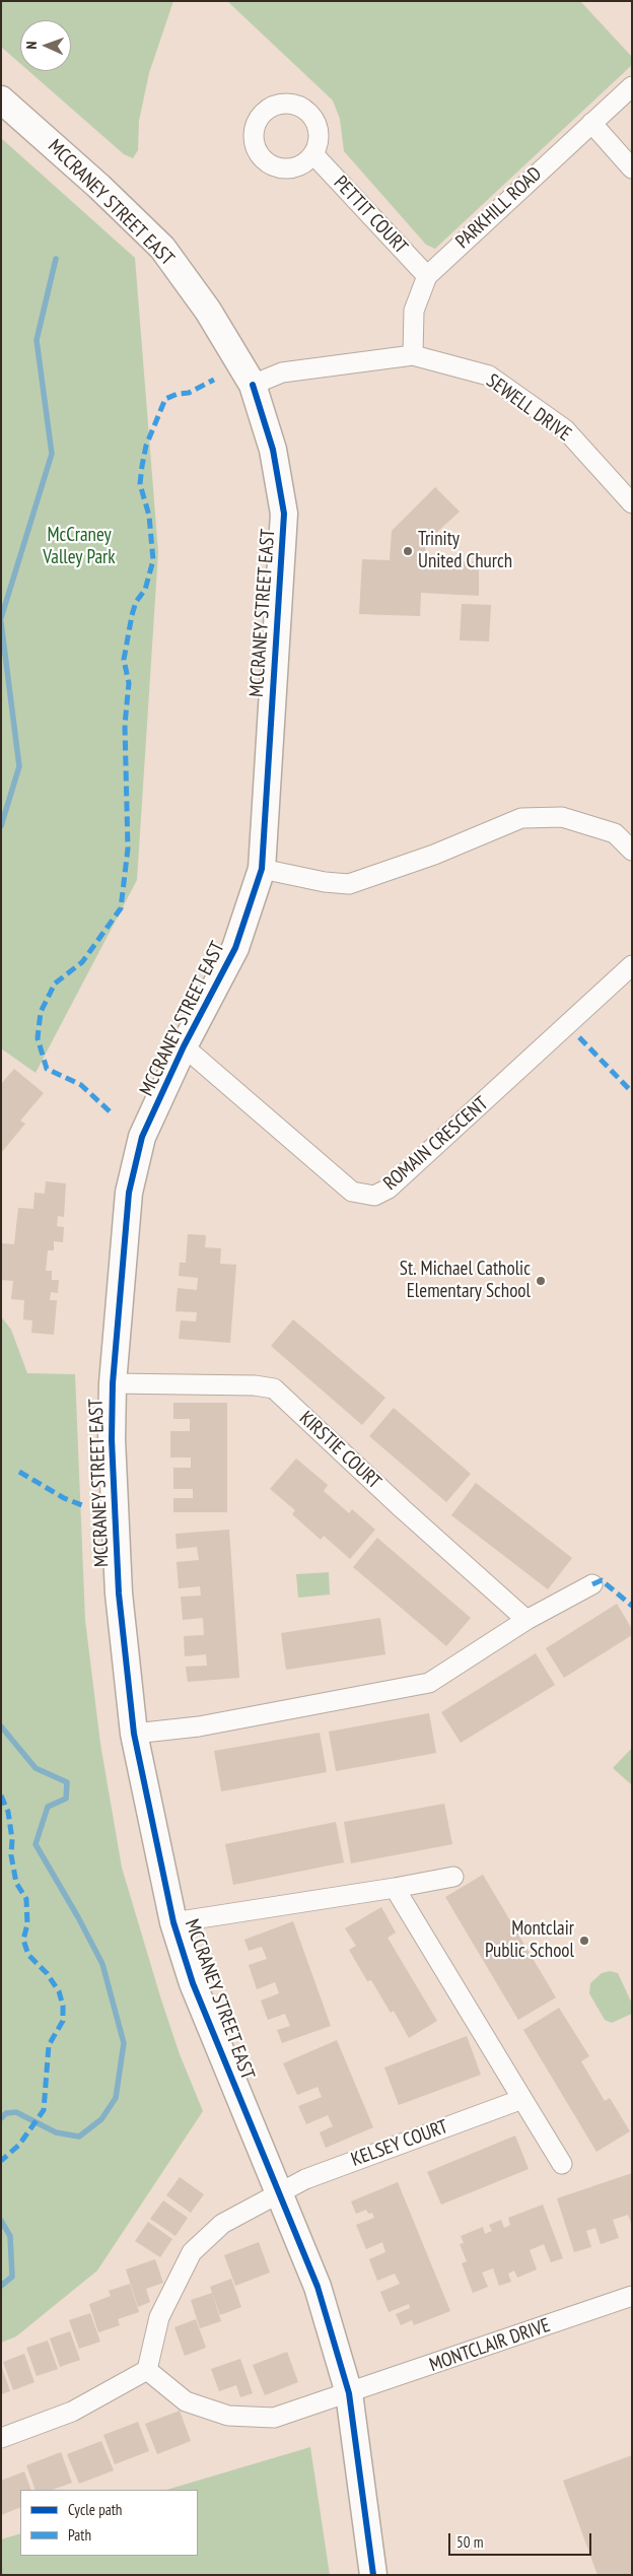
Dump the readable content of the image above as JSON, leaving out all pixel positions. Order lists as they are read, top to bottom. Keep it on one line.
{"streets":{"street":["MCCRANEY STREET EAST","PARKHILL ROAD","PETTIT COURT","SEWELL DRIVE","ROMAIN CRESCENT","KIRSTIE COURT","KELSEY COURT","MONTCLAIR DRIVE"]},"crossings":[["MCCRANEY STREET EAST","SEWELL DRIVE"],["MCCRANEY STREET EAST","ROMAIN CRESCENT"],["MCCRANEY STREET EAST","KIRSTIE COURT"],["MCCRANEY STREET EAST","KELSEY COURT"],["MCCRANEY STREET EAST","MONTCLAIR DRIVE"],["PARKHILL ROAD","PETTIT COURT"],["PARKHILL ROAD","SEWELL DRIVE"],["KELSEY COURT","MONTCLAIR DRIVE"]],"parks":["McCraney Valley Park"],"places":["Trinity United Church","St. Michael Catholic Elementary School","Montclair Public School"],"legend":["Cycle path","Path"],"scale_bar":"50 m","north":"left"}
